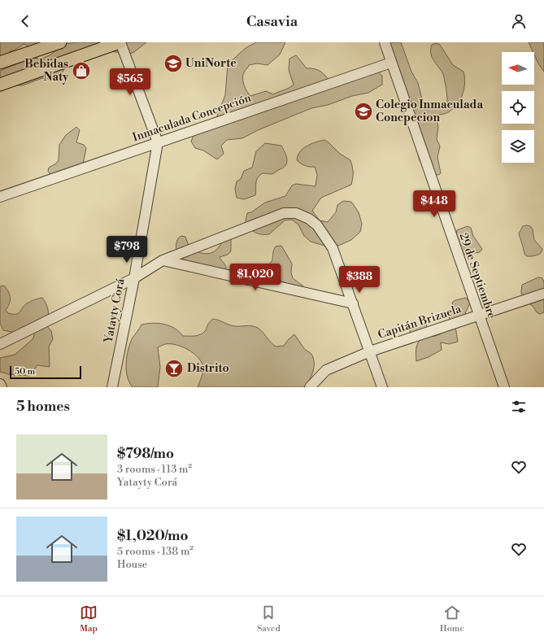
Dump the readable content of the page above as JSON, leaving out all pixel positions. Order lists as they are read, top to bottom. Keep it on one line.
{"streets":{"street":["Inmaculada Concepción","29 de Septiembre","Yatayty Corá","Capitán Brizuela"]},"crossings":[["Inmaculada Concepción","29 de Septiembre"],["Inmaculada Concepción","Yatayty Corá"],["29 de Septiembre","Capitán Brizuela"]],"places":{"school or university":["UniNorte","Colegio Inmaculada Concpecion"],"shop":["Bebidas Naty"],"bar":["Distrito"]},"scale_bar":"50 m","north":"left","page":{"header":"Casavia","price":["$565","$448","$798","$1,020","$388"],"scale":"50 m","heading":"5 homes","list":[{"name":"$798/mo","note":"3 rooms · 113 m² · Yatayty Corá"},{"name":"$1,020/mo","note":"5 rooms · 138 m² · House"}],"tabs":["Map","Saved","Home"]}}
